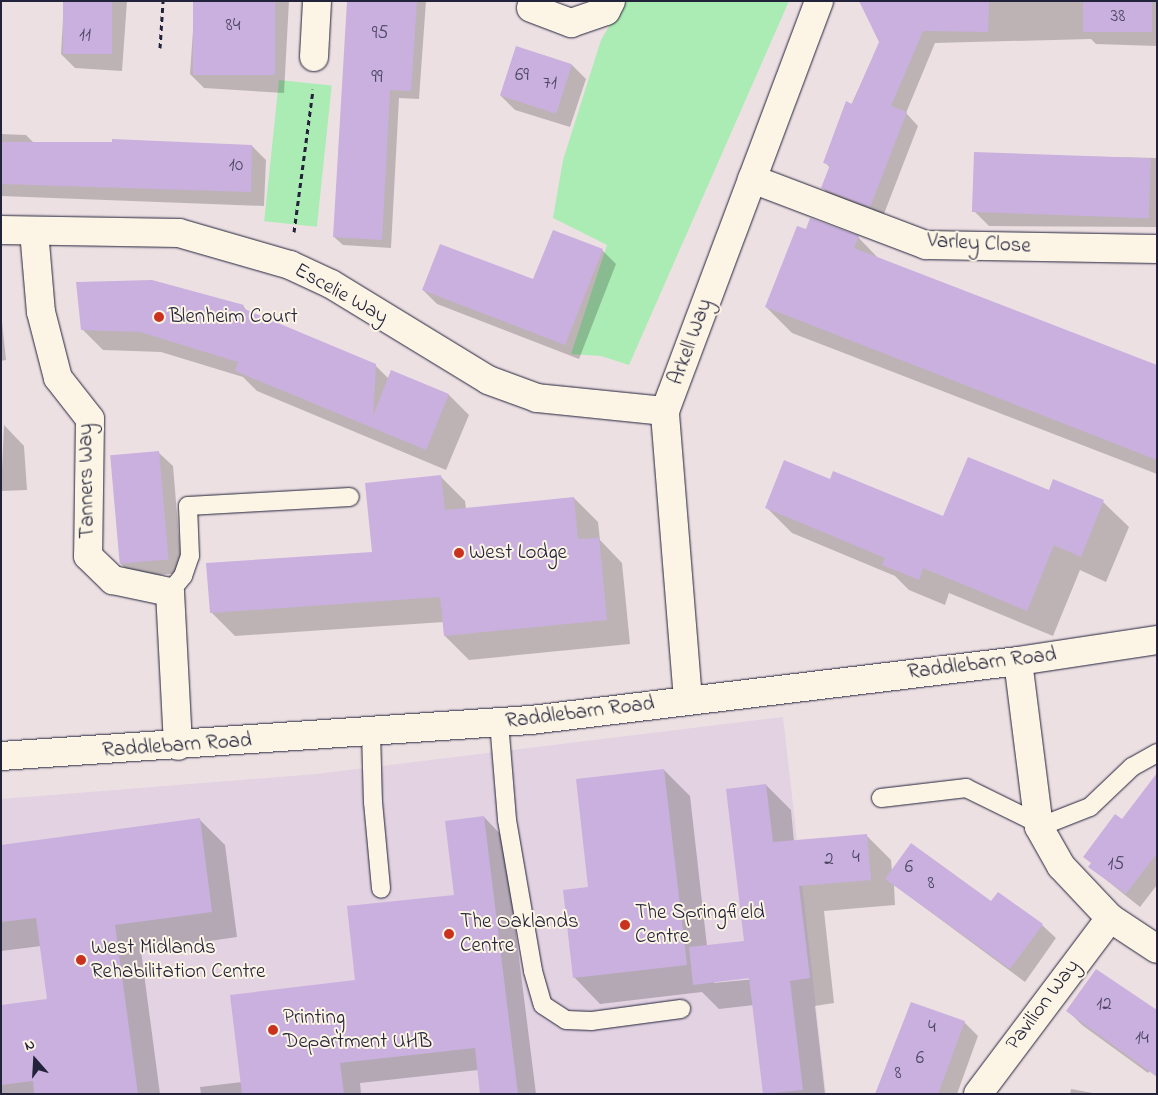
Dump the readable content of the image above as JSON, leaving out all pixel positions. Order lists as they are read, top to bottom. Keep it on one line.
{"streets":{"street":["Varley Close","Escelie Way","Arkell Way","Tanners Way","Raddlebarn Road","Pavilion Way"]},"crossings":[["Varley Close","Arkell Way"],["Escelie Way","Arkell Way"],["Escelie Way","Tanners Way"],["Arkell Way","Raddlebarn Road"]],"places":["Blenheim Court","West Lodge","The Springfield Centre","The Oaklands Centre","West Midlands Rehabilitation Centre","Printing Department UHB"],"house_numbers":["38","84","95","11","69","99","71","10","4","2","15","6","8","12","4","14","6","8"],"north":"top"}
